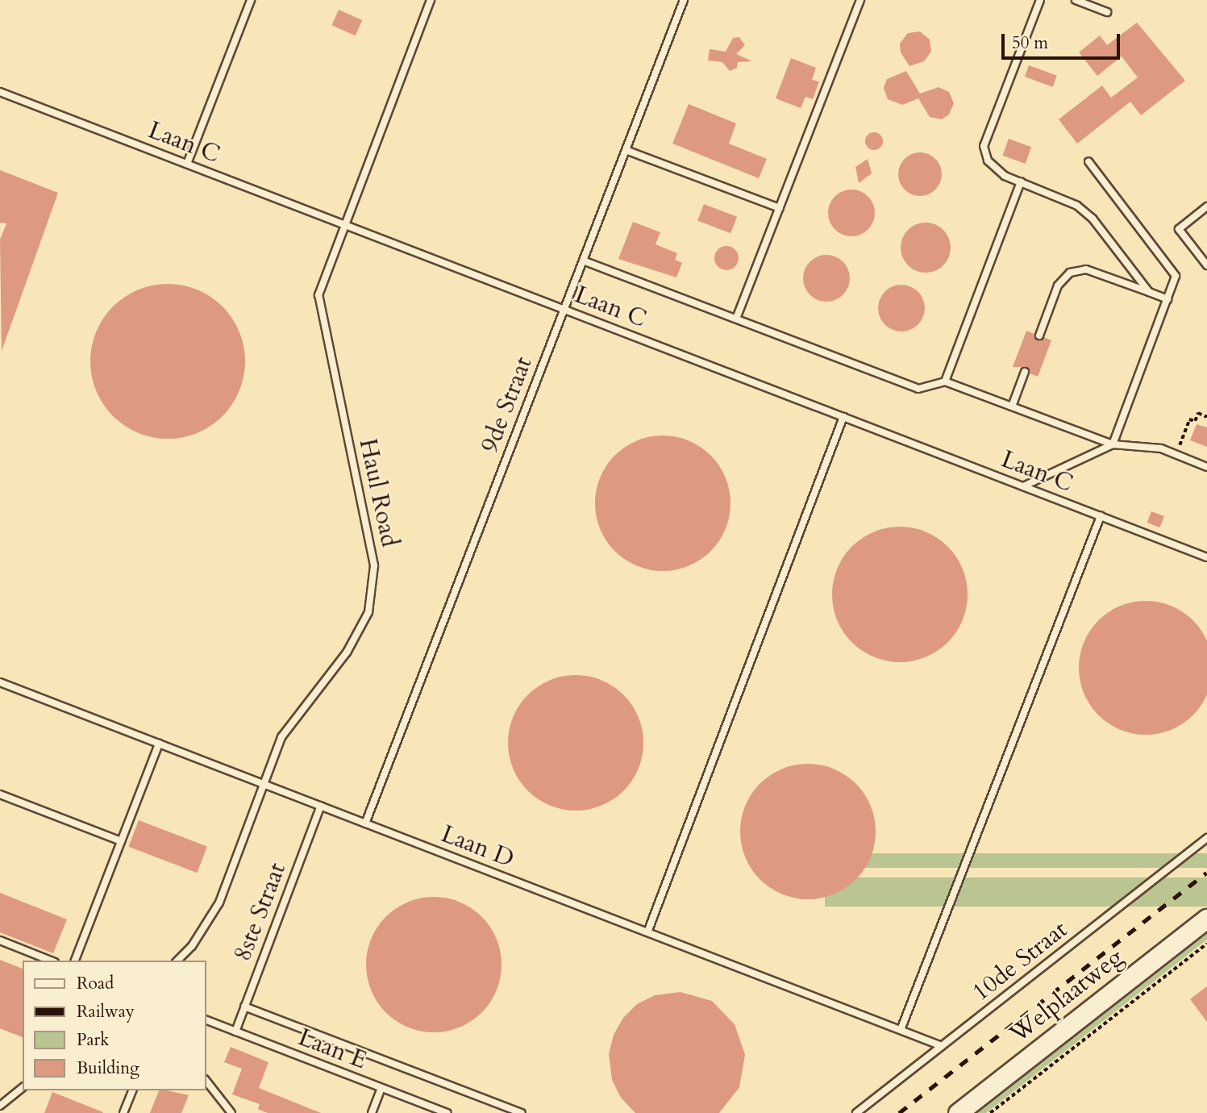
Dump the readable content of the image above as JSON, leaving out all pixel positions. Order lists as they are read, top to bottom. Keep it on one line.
{"streets":{"street":["Welplaatweg"],"lane":["Laan C","9de Straat","Haul Road","Laan D","8ste Straat","10de Straat","Laan E"]},"crossings":[["Laan C","9de Straat"],["Laan C","Haul Road"],["9de Straat","Laan D"],["Haul Road","Laan D"],["Laan D","8ste Straat"],["Laan D","10de Straat"],["8ste Straat","Laan E"]],"legend":["Road","Railway","Park","Building"],"scale_bar":"50 m"}
